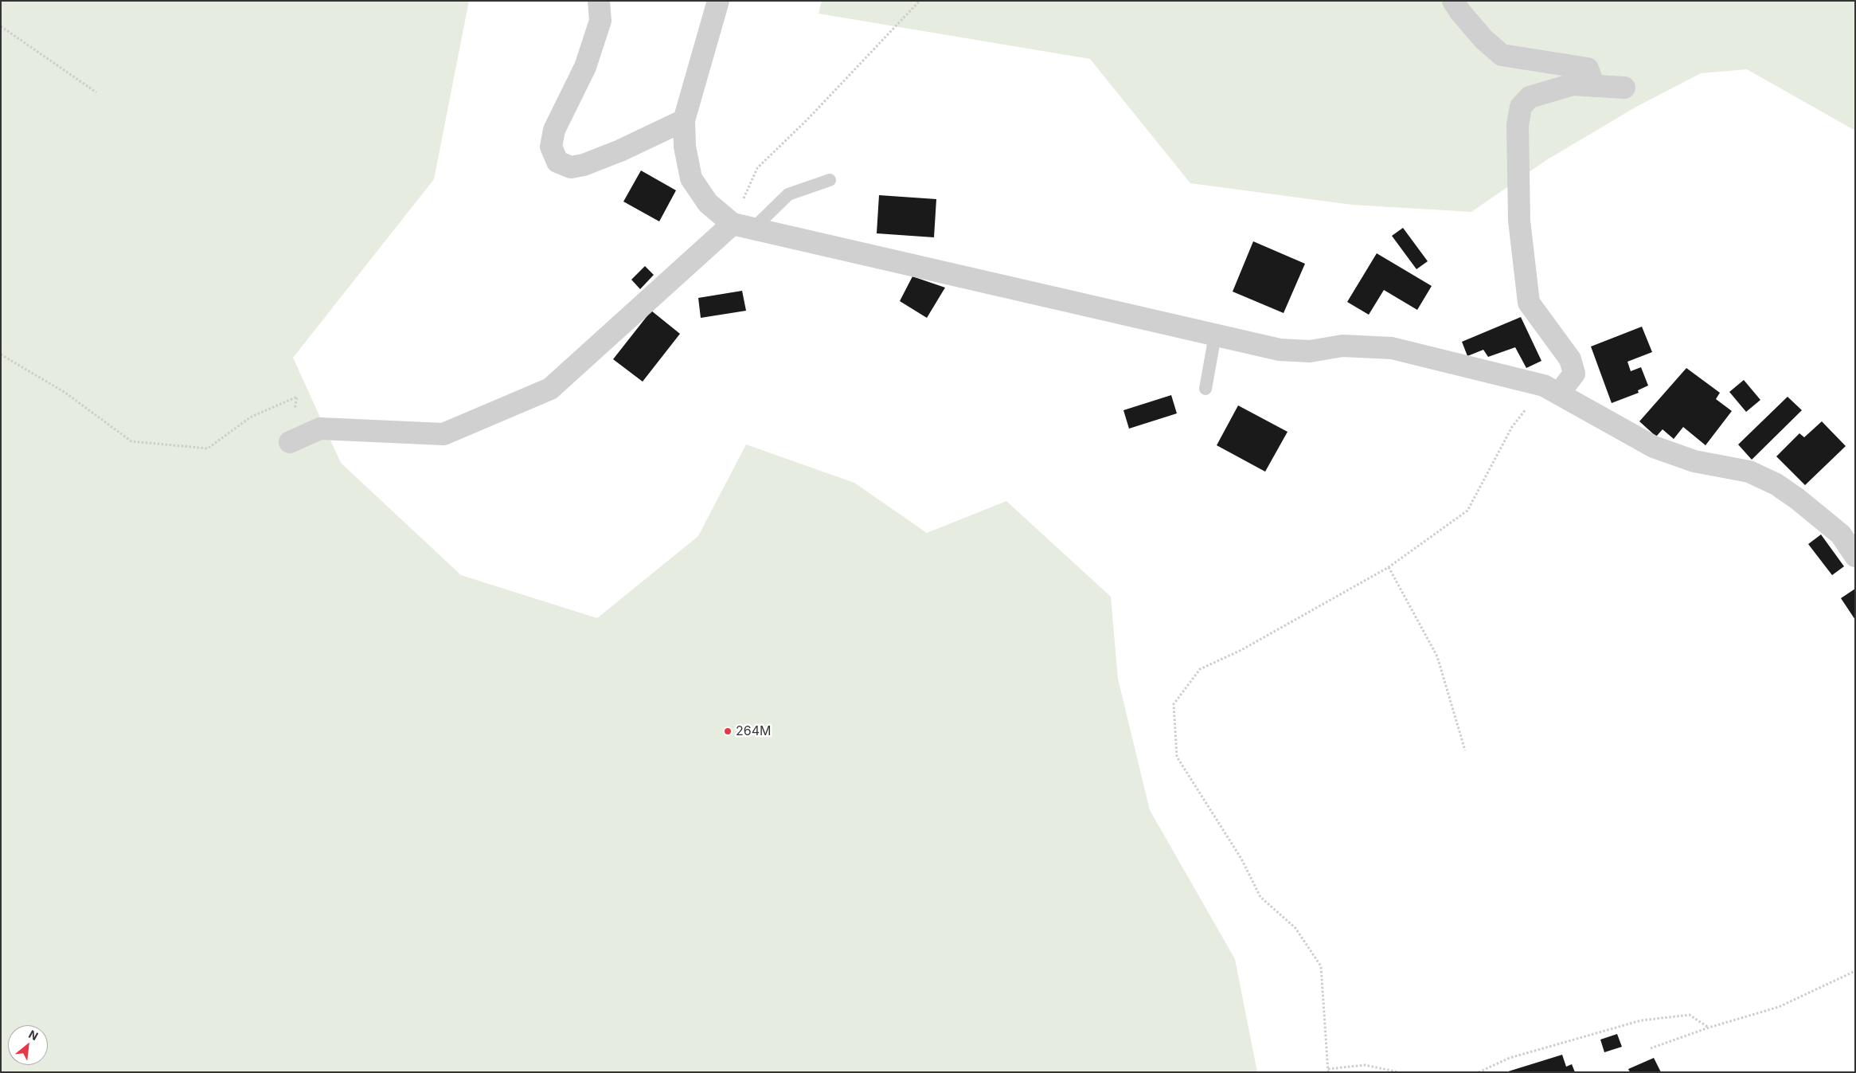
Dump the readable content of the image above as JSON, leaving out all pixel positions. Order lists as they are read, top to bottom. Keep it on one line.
{"places":["264M"],"north":"top right"}
